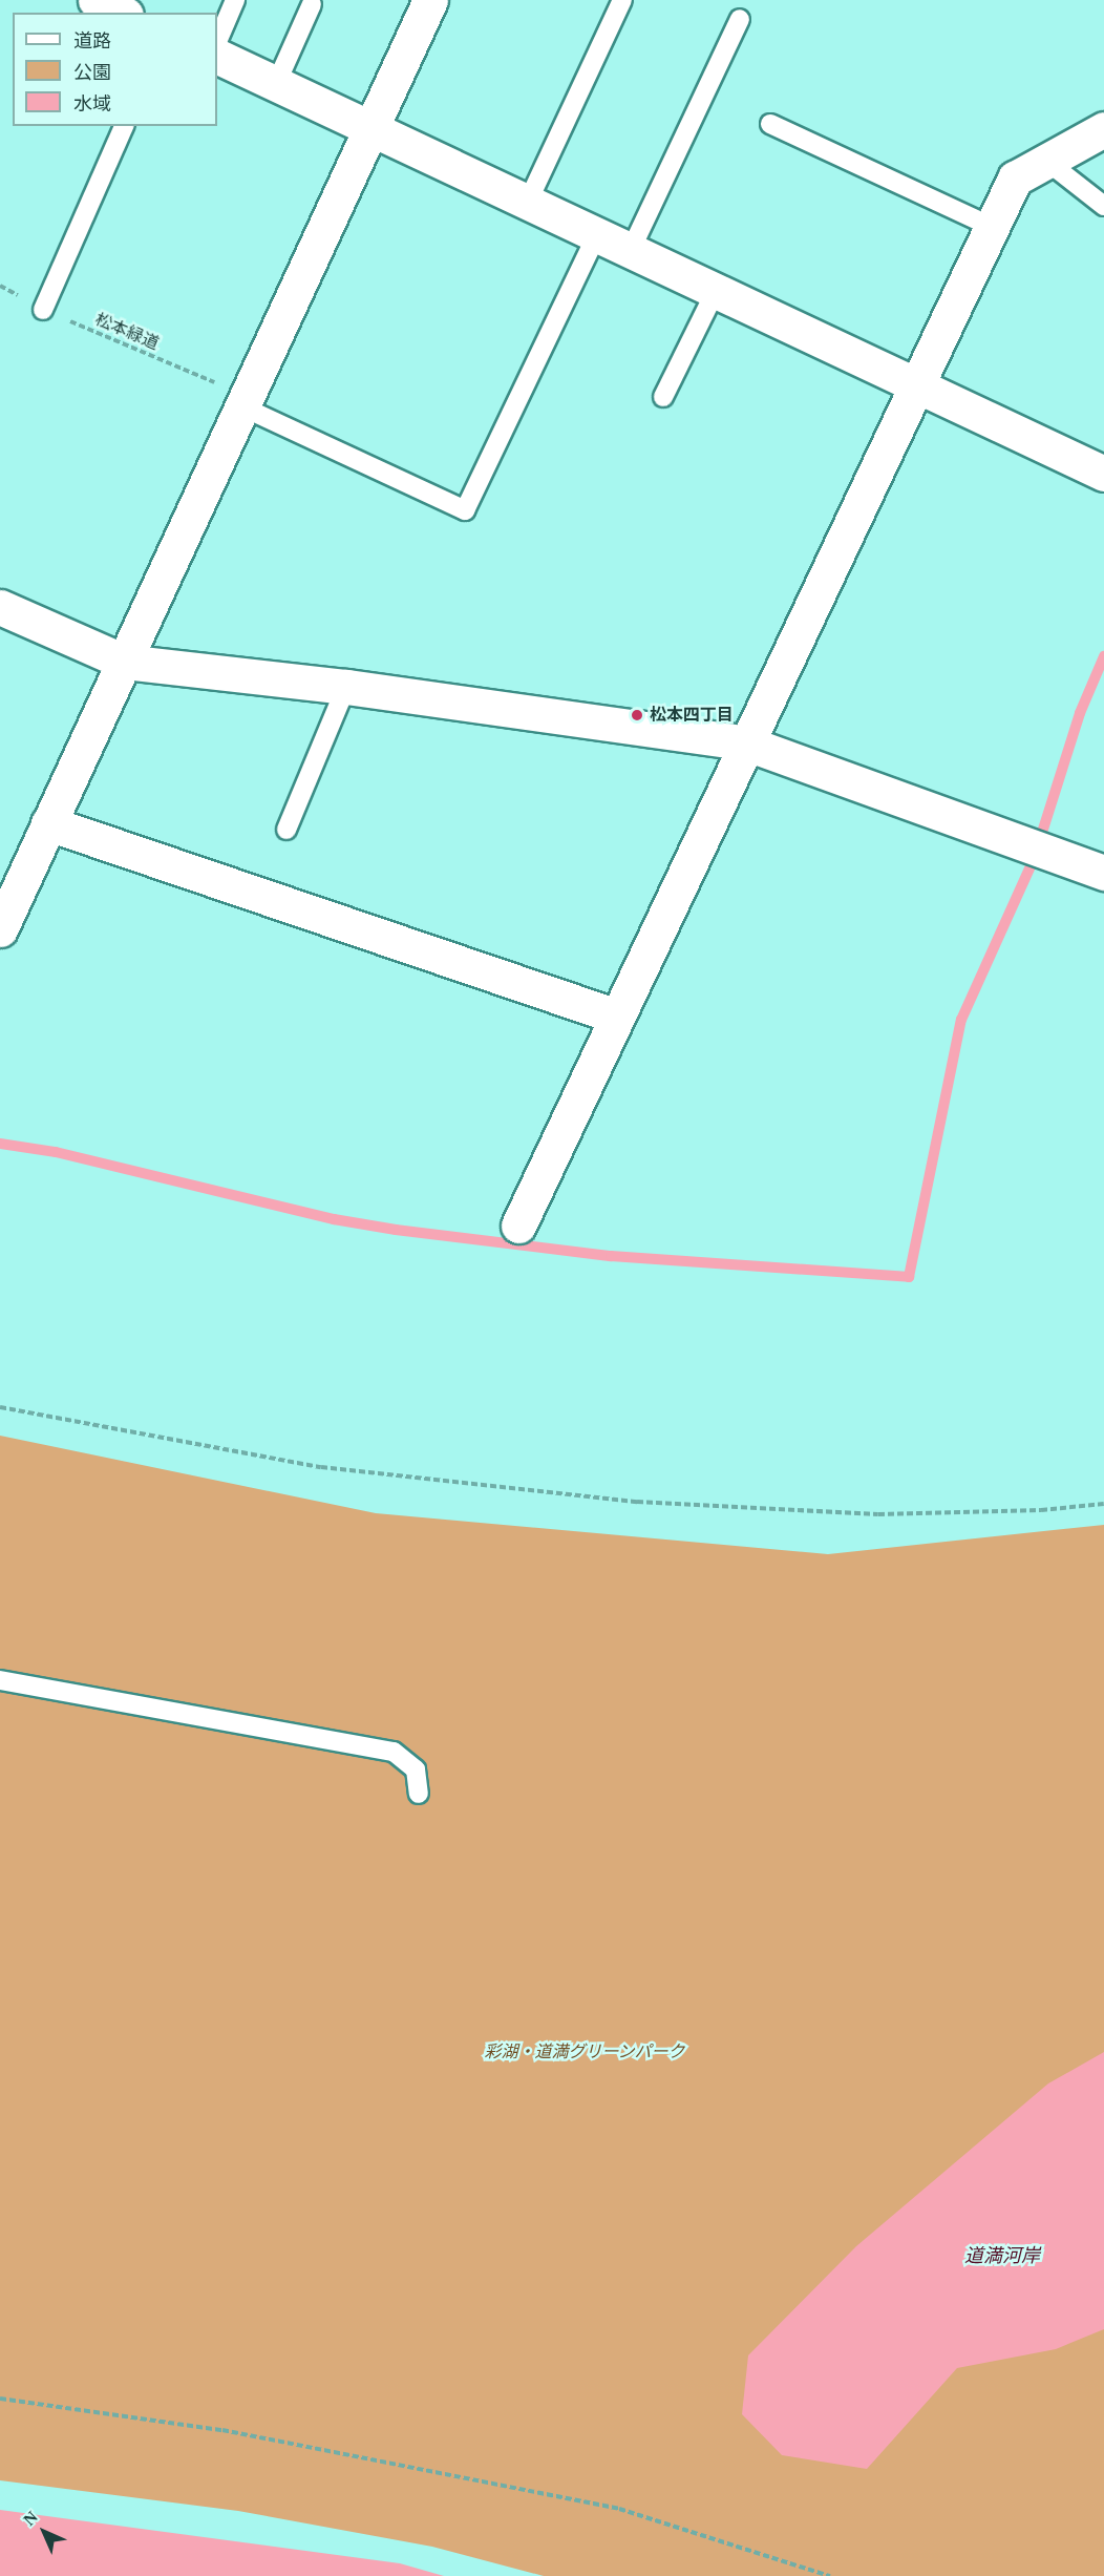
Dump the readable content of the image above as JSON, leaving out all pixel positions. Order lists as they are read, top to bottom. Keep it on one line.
{"streets":{"path":["松本緑道"]},"water":["道満河岸"],"parks":["彩湖・道満グリーンパーク"],"places":["松本四丁目"],"legend":["道路","公園","水域"],"north":"top left"}
